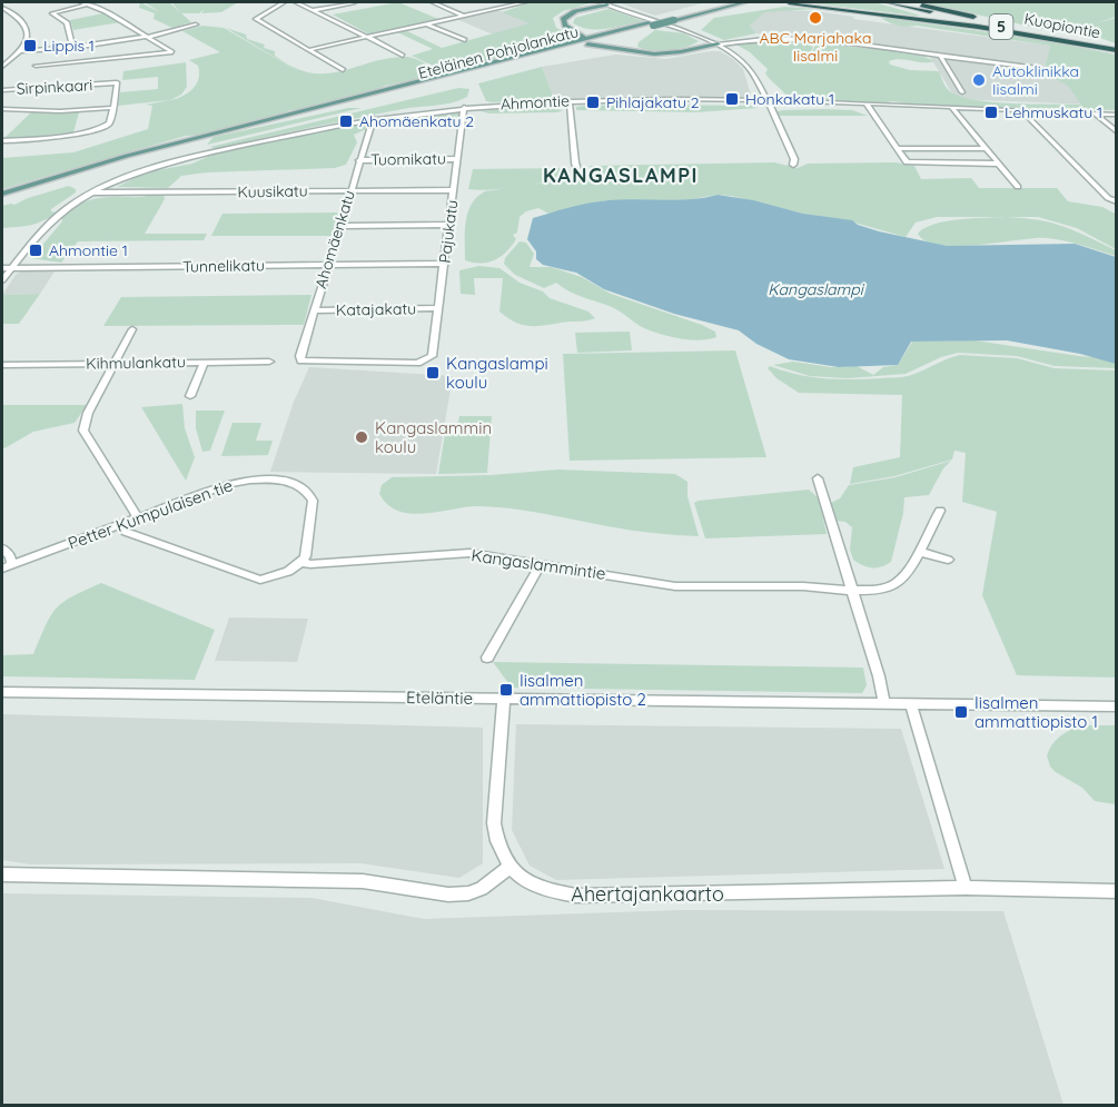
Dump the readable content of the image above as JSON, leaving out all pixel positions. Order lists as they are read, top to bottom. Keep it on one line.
{"streets":{"highway":["Kuopiontie","5"],"main road":["Eteläinen Pohjolankatu"],"street":["Sirpinkaari","Ahmontie","Tuomikatu","Kuusikatu","Pajukatu","Ahomäenkatu","Tunnelikatu","Katajakatu","Kihmulankatu","Petter Kumpulaisen tie","Kangaslammintie","Eteläntie","Ahertajankaarto"]},"crossings":[["Ahmontie","Kuusikatu"],["Ahmontie","Pajukatu"],["Ahmontie","Ahomäenkatu"],["Ahmontie","Tunnelikatu"],["Tuomikatu","Pajukatu"],["Tuomikatu","Ahomäenkatu"],["Kuusikatu","Pajukatu"],["Kuusikatu","Ahomäenkatu"],["Pajukatu","Ahomäenkatu"],["Pajukatu","Tunnelikatu"],["Pajukatu","Katajakatu"],["Ahomäenkatu","Tunnelikatu"],["Ahomäenkatu","Katajakatu"],["Petter Kumpulaisen tie","Kangaslammintie"]],"districts":["KANGASLAMPI"],"water":["Kangaslampi"],"places":{"other":["ABC Marjahaka Iisalmi","Autoklinikka Iisalmi","Kangaslammin koulu"],"transit":["Lippis 1","Honkakatu 1","Pihlajakatu 2","Lehmuskatu 1","Ahomäenkatu 2","Ahmontie 1","Kangaslampi koulu","Iisalmen ammattiopisto 2","Iisalmen ammattiopisto 1"]}}
